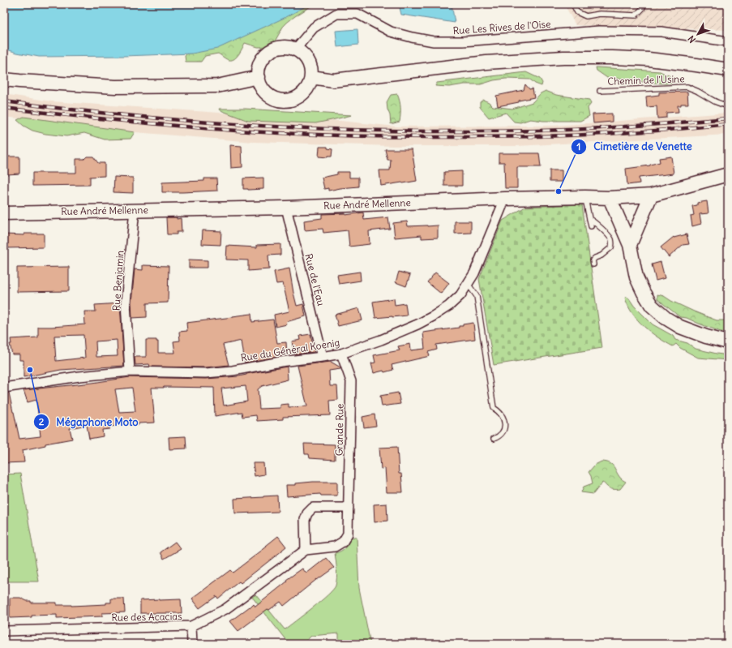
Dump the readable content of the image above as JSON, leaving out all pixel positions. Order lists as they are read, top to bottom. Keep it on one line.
{"streets":{"street":["Rue Les Rives de l'Oise","Rue André Mellenne","Rue de l'Eau","Rue Benjamin","Rue du Général Koenig","Grande Rue","Rue des Acacias"],"lane":["Chemin de l'Usine"]},"crossings":[["Rue André Mellenne","Rue de l'Eau"],["Rue André Mellenne","Rue Benjamin"],["Rue André Mellenne","Rue du Général Koenig"],["Rue de l'Eau","Rue du Général Koenig"],["Rue Benjamin","Rue du Général Koenig"],["Rue du Général Koenig","Grande Rue"],["Grande Rue","Rue des Acacias"]],"places":["Cimetière de Venette","Mégaphone Moto"],"north":"bottom left"}
